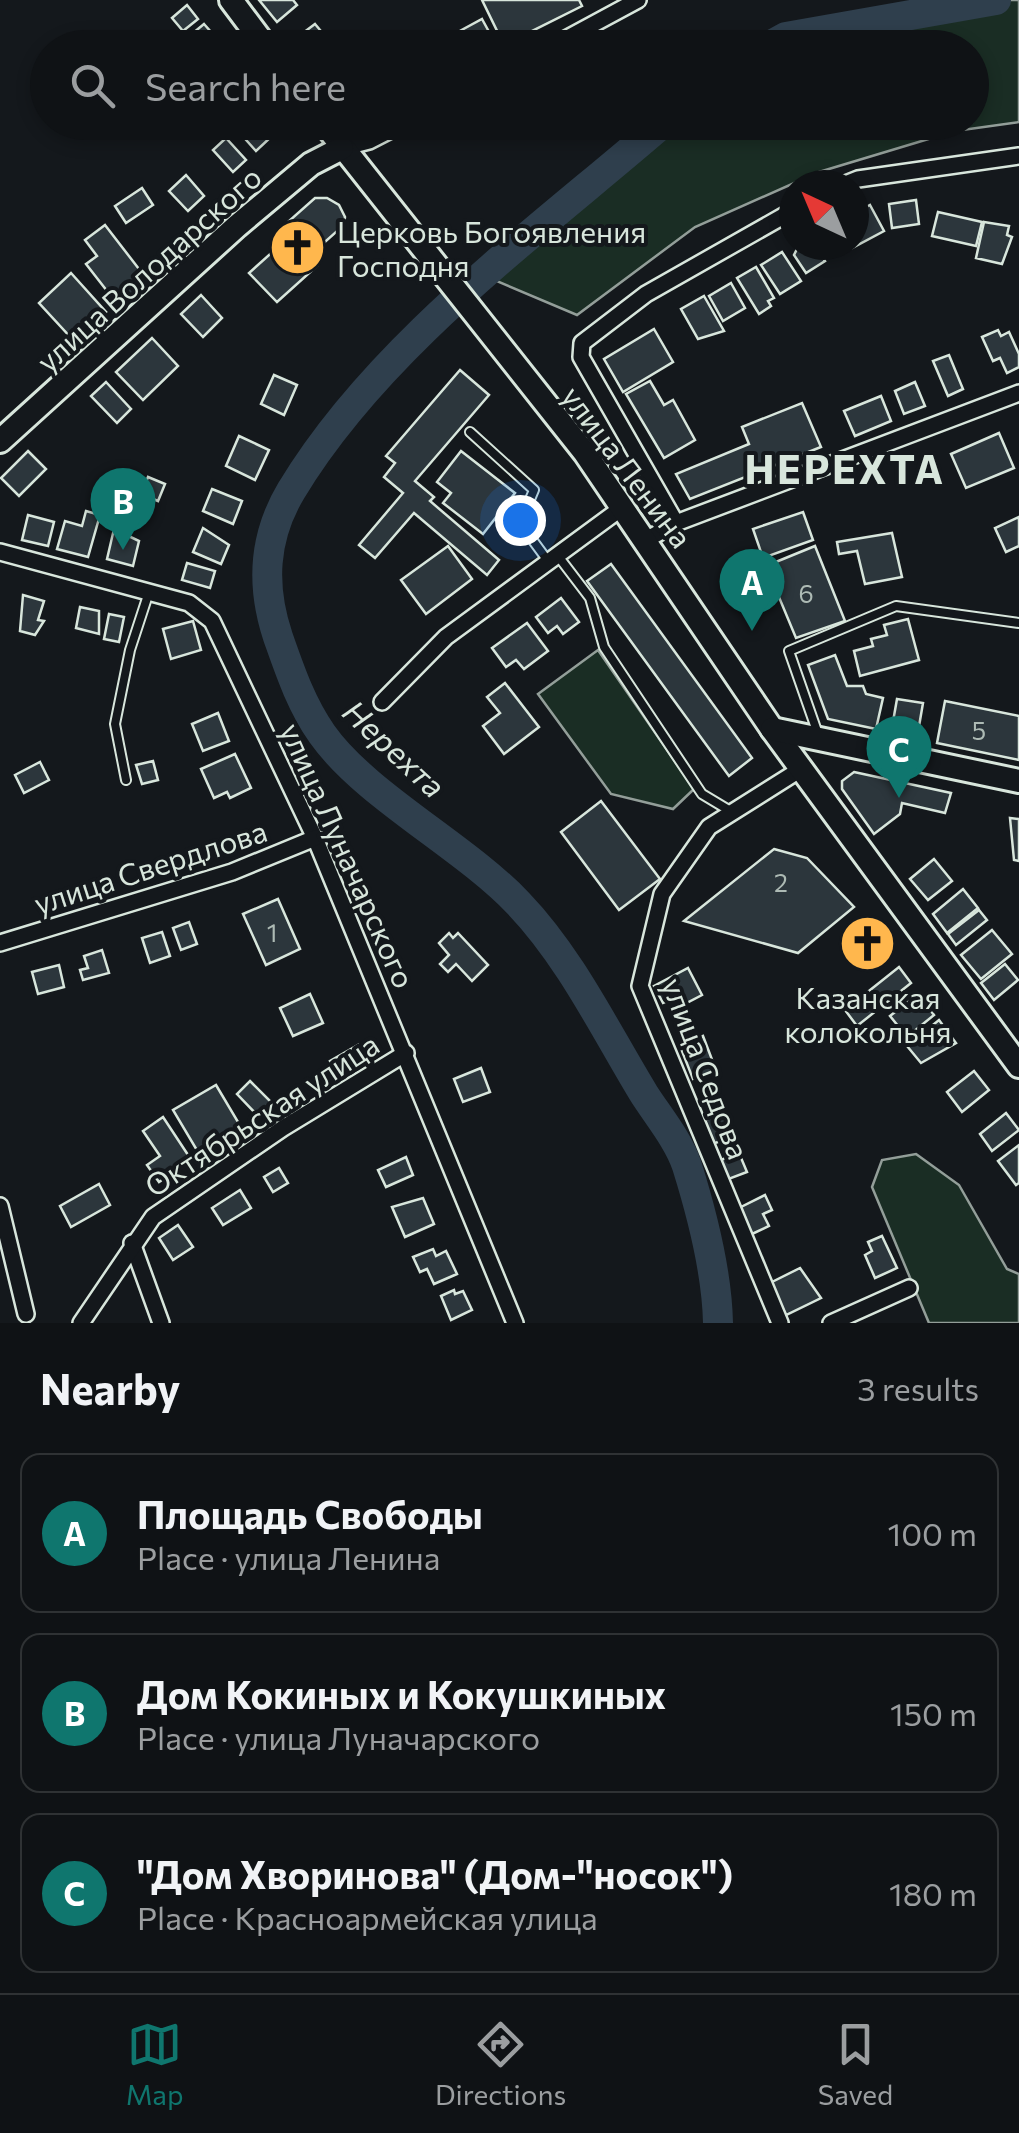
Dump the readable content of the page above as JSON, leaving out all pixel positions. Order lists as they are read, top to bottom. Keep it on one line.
{"streets":{"main road":["улица Володарского","улица Ленина"],"street":["улица Луначарского","улица Свердлова","улица Седова","Октябрьская улица"]},"crossings":[["улица Володарского","улица Ленина"],["улица Ленина","улица Седова"],["улица Луначарского","улица Свердлова"],["улица Луначарского","Октябрьская улица"]],"districts":["НЕРЕХТА"],"water":["Нерехта"],"places":{"church":["Церковь Богоявления Господня","Казанская колокольня"]},"house_numbers":["6","5","2","1"],"north":"top left","page":{"search":"Search here","pins":["B","A","C"],"heading":["Nearby","3 results"],"list":[{"mark":"A","name":"Площадь Свободы","note":"Place · улица Ленина","value":"100 m"},{"mark":"B","name":"Дом Кокиных и Кокушкиных","note":"Place · улица Луначарского","value":"150 m"},{"mark":"C","name":"\"Дом Хворинова\" (Дом-\"носок\")","note":"Place · Красноармейская улица","value":"180 m"}],"nav":["Map","Directions","Saved"]}}
